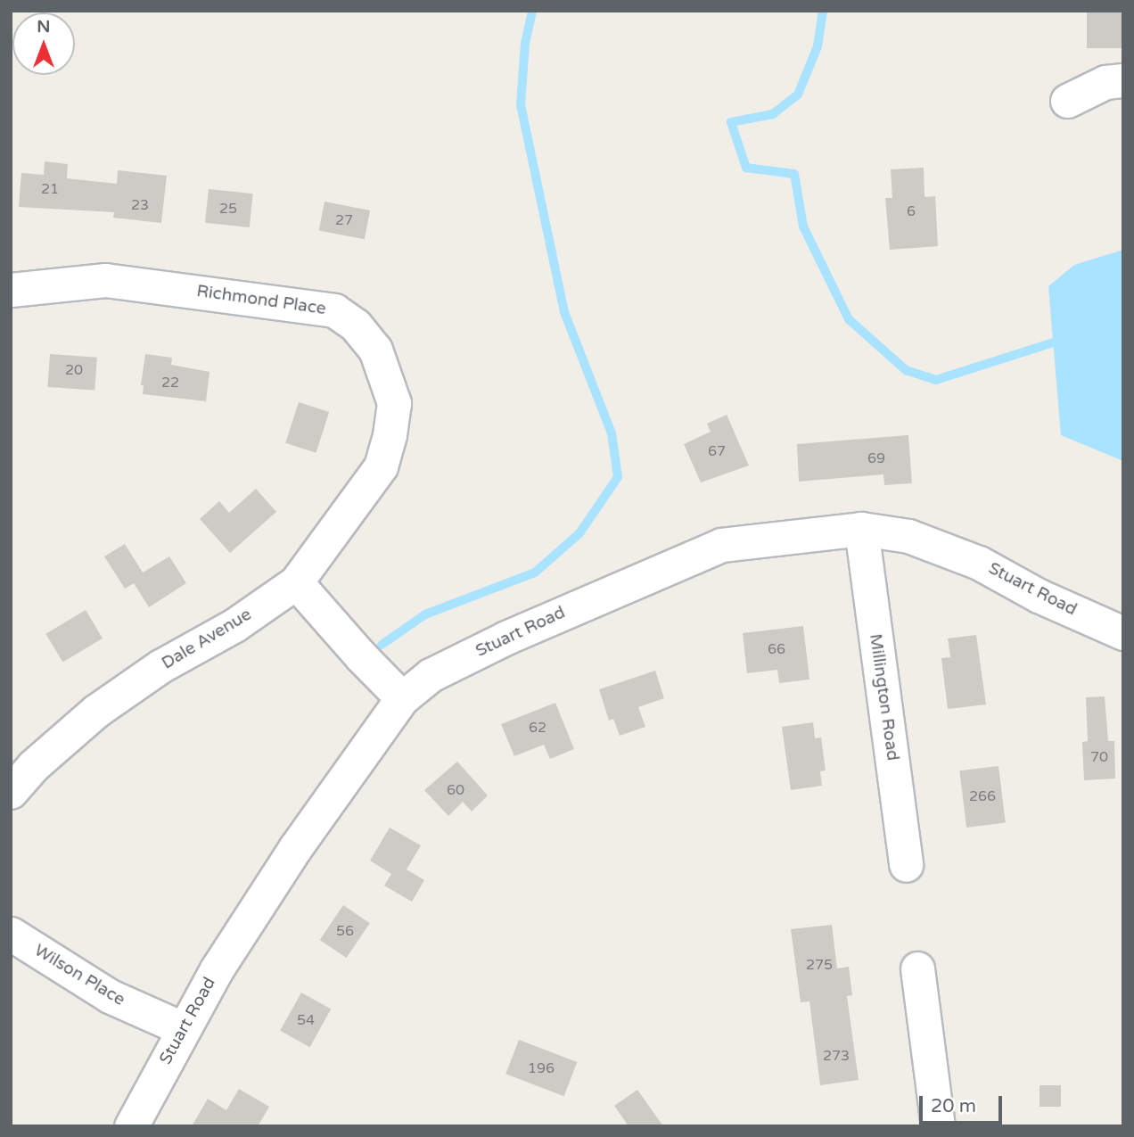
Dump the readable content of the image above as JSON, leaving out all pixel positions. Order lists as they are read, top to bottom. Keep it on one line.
{"streets":{"street":["Richmond Place","Stuart Road","Dale Avenue","Millington Road","Wilson Place"]},"crossings":[["Richmond Place","Dale Avenue"],["Stuart Road","Millington Road"],["Stuart Road","Wilson Place"]],"house_numbers":["21","23","25","6","27","20","22","67","69","66","62","70","60","266","56","275","54","273","196"],"scale_bar":"20 m","north":"top"}
